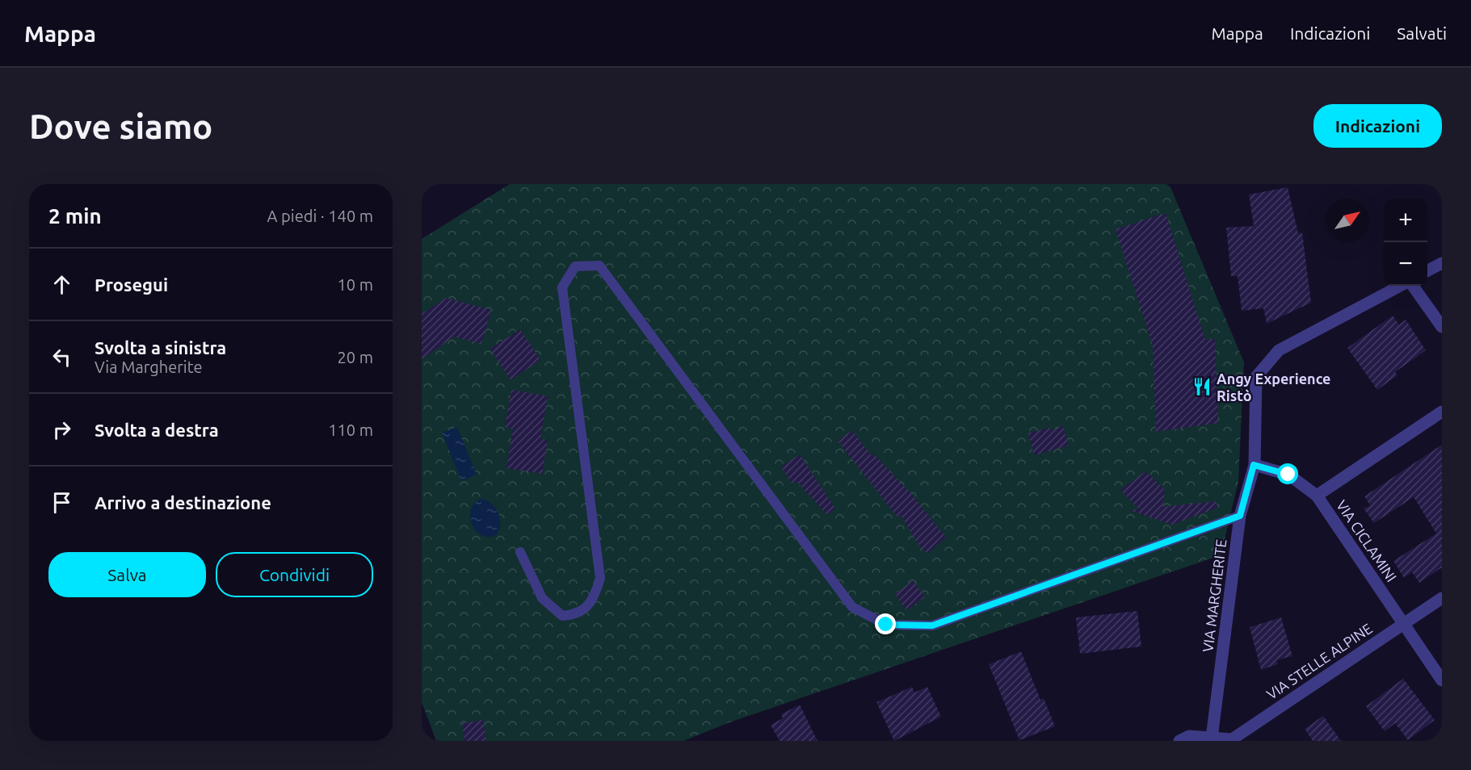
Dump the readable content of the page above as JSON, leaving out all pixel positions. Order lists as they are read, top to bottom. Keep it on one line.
{"streets":{"street":["VIA CICLAMINI","VIA MARGHERITE","VIA STELLE ALPINE"]},"crossings":[["VIA CICLAMINI","VIA STELLE ALPINE"],["VIA MARGHERITE","VIA STELLE ALPINE"]],"places":{"restaurant":["Angy Experience Ristò"]},"north":"top right","page":{"header":"Mappa","nav":["Mappa","Indicazioni","Salvati"],"buttons":["Indicazioni",["Salva","Condividi"]],"title":"Dove siamo","heading":["2 min","A piedi · 140 m"],"map_buttons":["+","−"],"list":[["Prosegui","10 m"],["Svolta a sinistra","Via Margherite","20 m"],["Svolta a destra","110 m"],"Arrivo a destinazione"]}}
